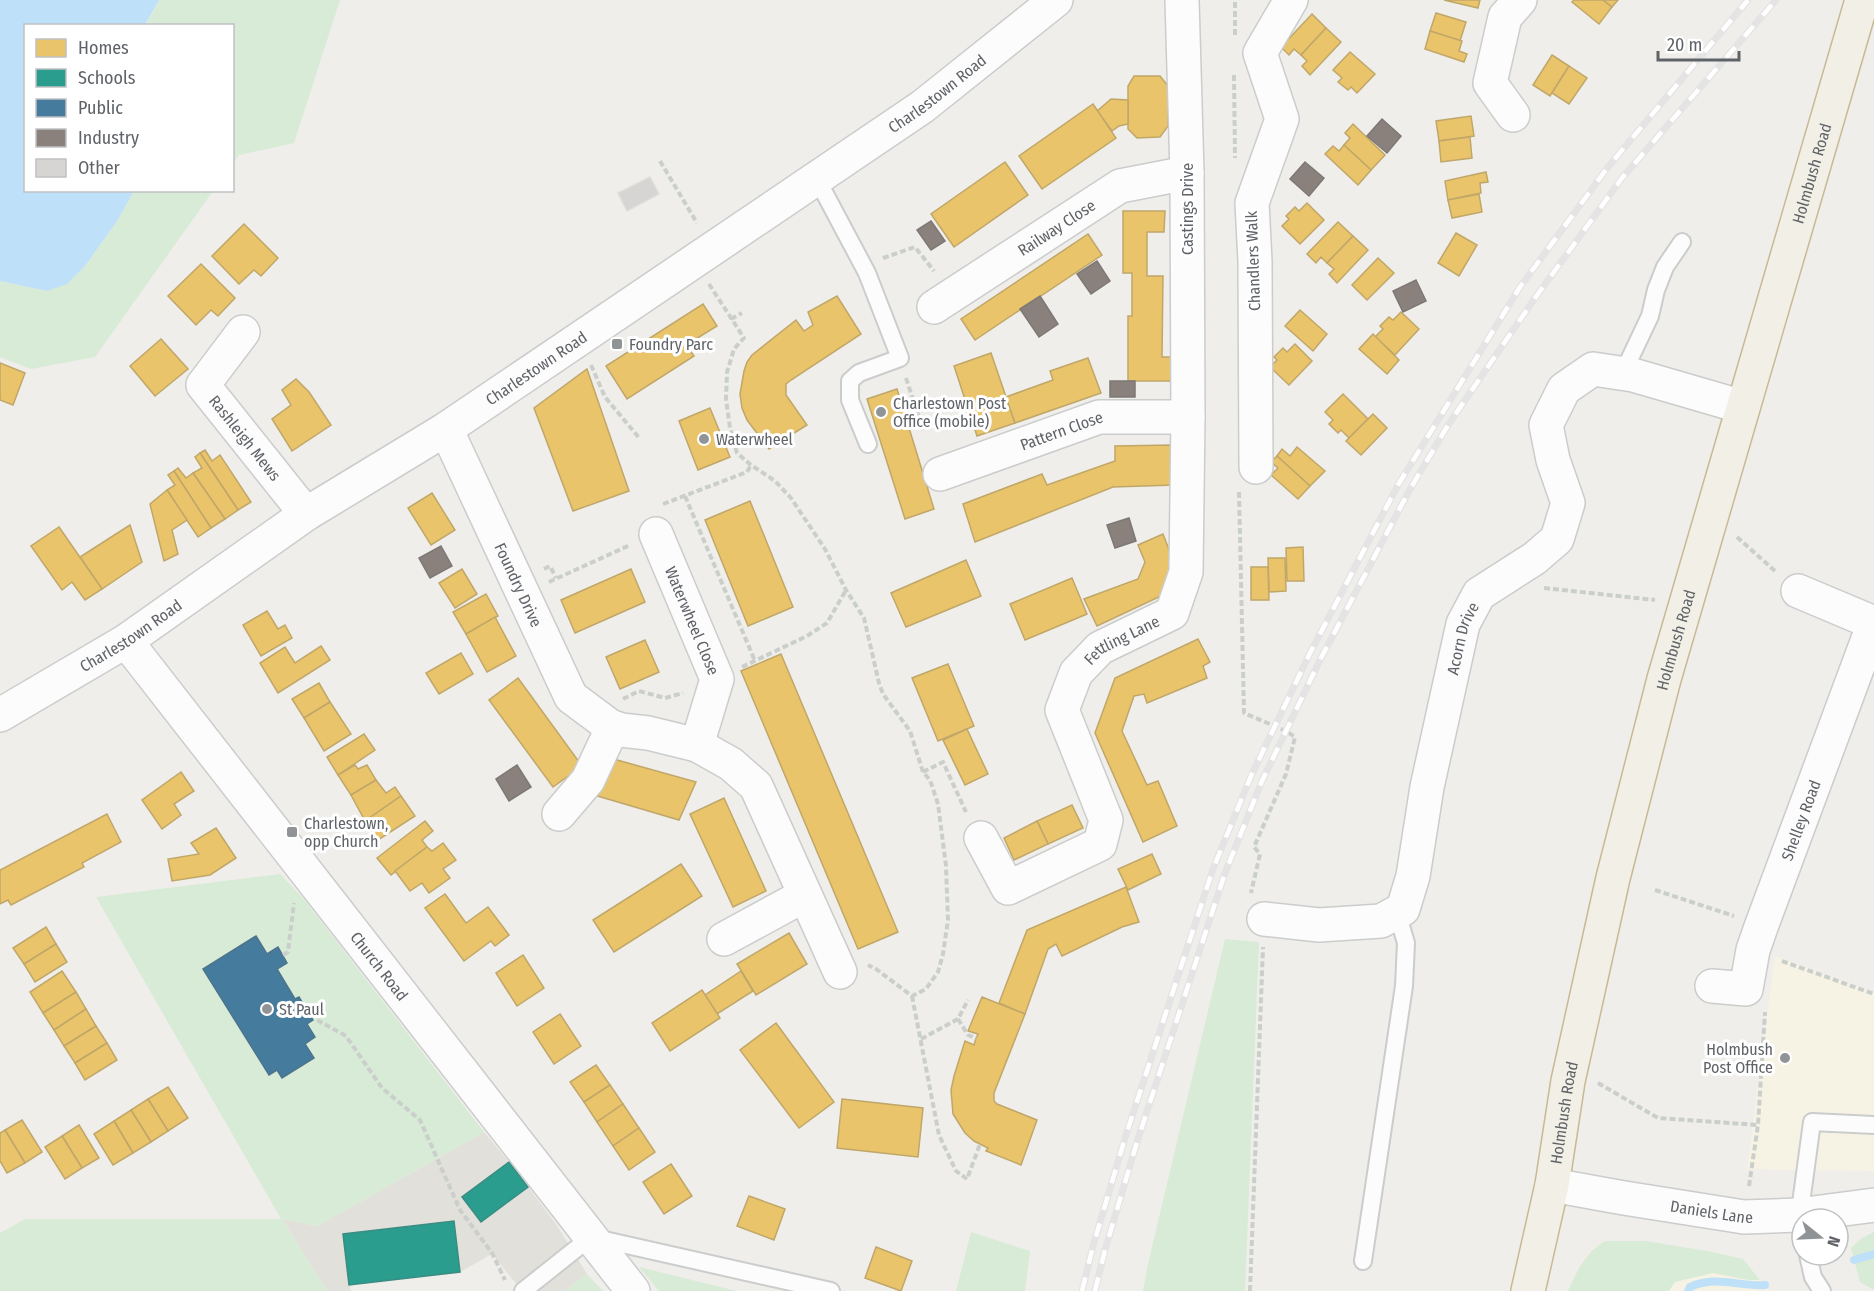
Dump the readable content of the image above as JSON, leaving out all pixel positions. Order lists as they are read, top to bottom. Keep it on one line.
{"streets":{"highway":["Holmbush Road"],"street":["Charlestown Road","Castings Drive","Railway Close","Chandlers Walk","Pattern Close","Rashleigh Mews","Foundry Drive","Waterwheel Close","Acorn Drive","Fettling Lane","Shelley Road","Church Road","Daniels Lane"]},"crossings":[["Charlestown Road","Rashleigh Mews"],["Charlestown Road","Foundry Drive"],["Charlestown Road","Church Road"],["Holmbush Road","Acorn Drive"],["Holmbush Road","Daniels Lane"],["Castings Drive","Railway Close"],["Castings Drive","Pattern Close"],["Castings Drive","Fettling Lane"],["Pattern Close","Fettling Lane"],["Foundry Drive","Waterwheel Close"]],"places":{"transit":["Foundry Parc","Charlestown, opp Church"],"other":["Charlestown Post Office (mobile)","Waterwheel","St Paul","Holmbush Post Office"]},"legend":["Homes","Schools","Public","Industry","Other"],"scale_bar":"20 m","north":"right"}
